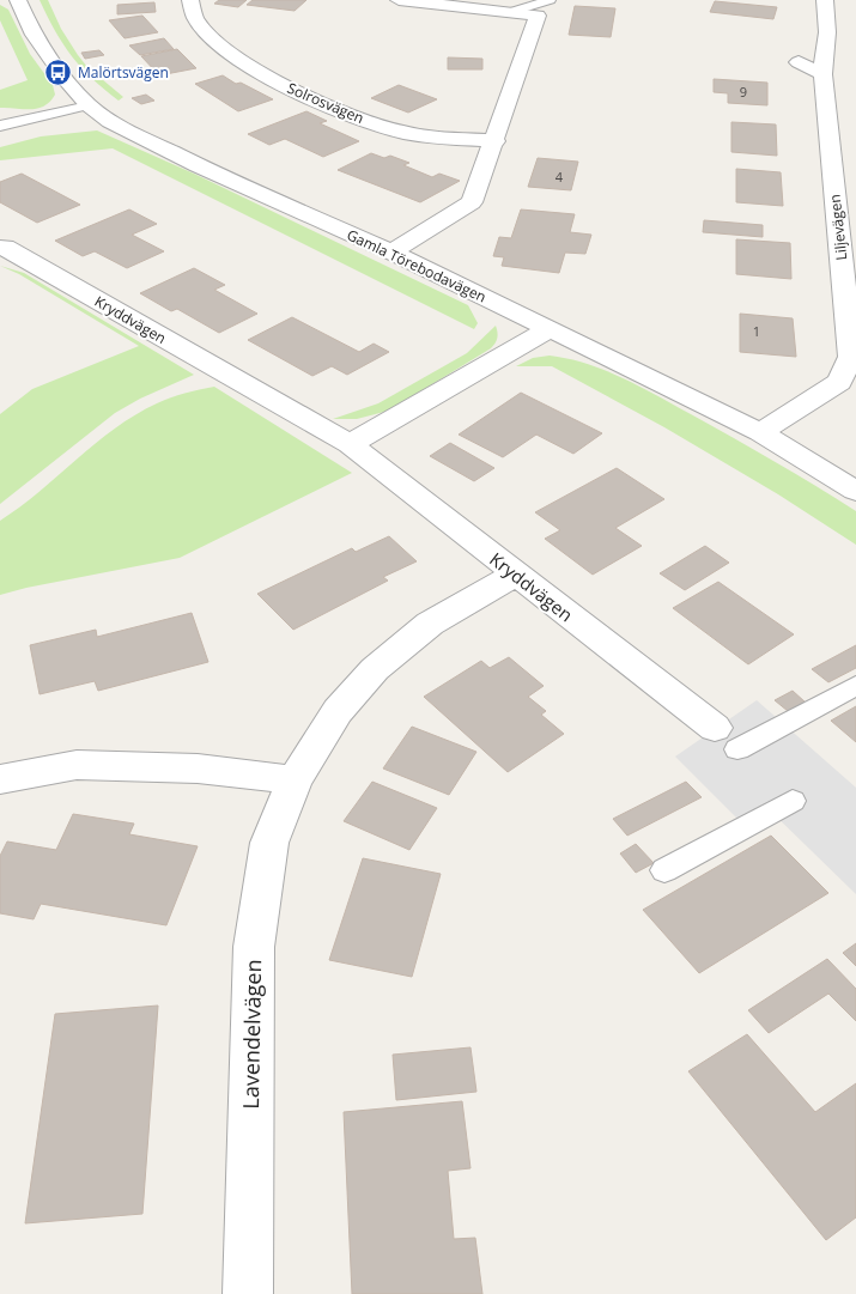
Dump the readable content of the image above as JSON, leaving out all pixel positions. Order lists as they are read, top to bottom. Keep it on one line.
{"streets":{"street":["Solrosvägen","Liljevägen","Gamla Törebodavägen","Kryddvägen","Lavendelvägen"]},"crossings":[["Liljevägen","Gamla Törebodavägen"],["Kryddvägen","Lavendelvägen"]],"places":{"bus stop":["Malörtsvägen"]},"house_numbers":["9","4","1"]}
